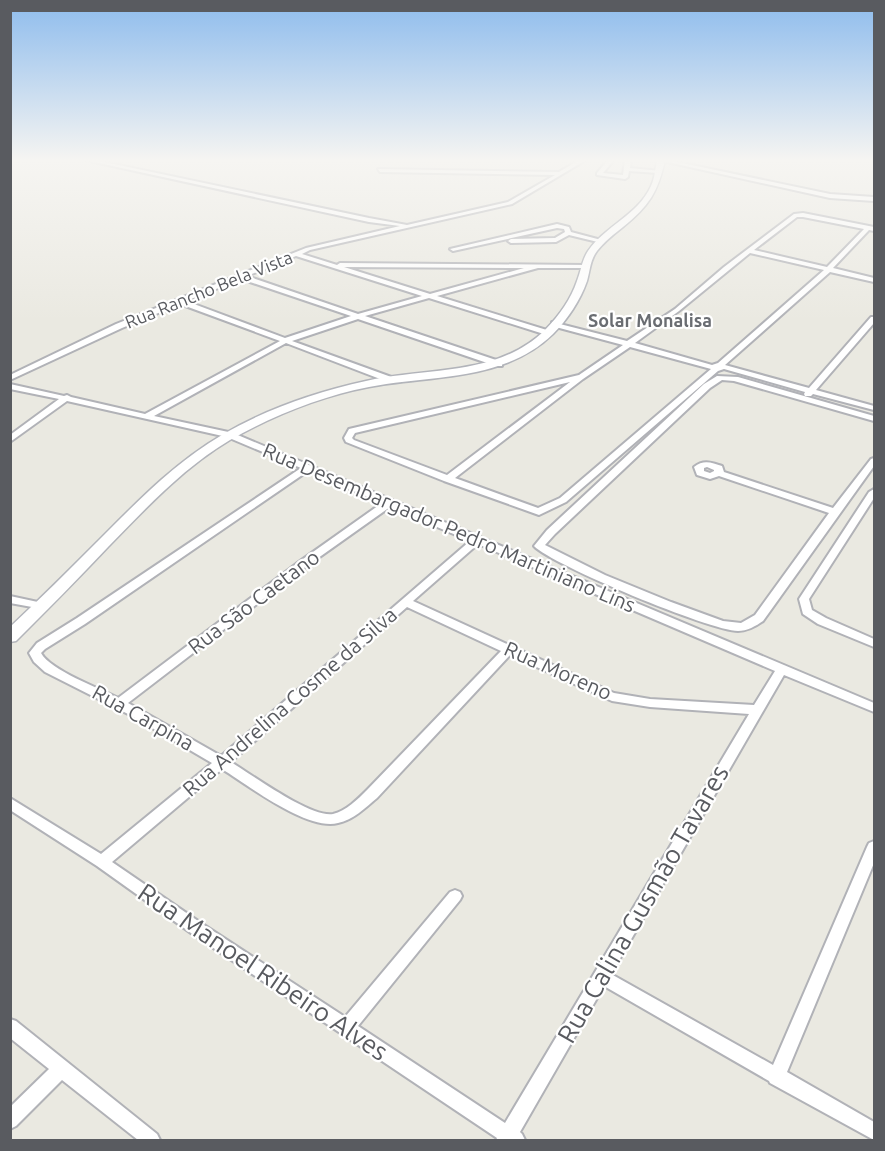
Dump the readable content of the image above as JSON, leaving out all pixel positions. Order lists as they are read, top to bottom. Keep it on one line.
{"streets":{"street":["Rua Rancho Bela Vista","Rua Desembargador Pedro Martiniano Lins","Rua São Caetano","Rua Moreno","Rua Andrelina Cosme da Silva","Rua Carpina","Rua Calina Gusmão Tavares","Rua Manoel Ribeiro Alves"]},"crossings":[["Rua Desembargador Pedro Martiniano Lins","Rua São Caetano"],["Rua Desembargador Pedro Martiniano Lins","Rua Andrelina Cosme da Silva"],["Rua Desembargador Pedro Martiniano Lins","Rua Carpina"],["Rua Desembargador Pedro Martiniano Lins","Rua Calina Gusmão Tavares"],["Rua São Caetano","Rua Carpina"],["Rua Moreno","Rua Andrelina Cosme da Silva"],["Rua Moreno","Rua Carpina"],["Rua Moreno","Rua Calina Gusmão Tavares"],["Rua Andrelina Cosme da Silva","Rua Carpina"],["Rua Andrelina Cosme da Silva","Rua Manoel Ribeiro Alves"],["Rua Calina Gusmão Tavares","Rua Manoel Ribeiro Alves"]],"districts":["Solar Monalisa"]}
